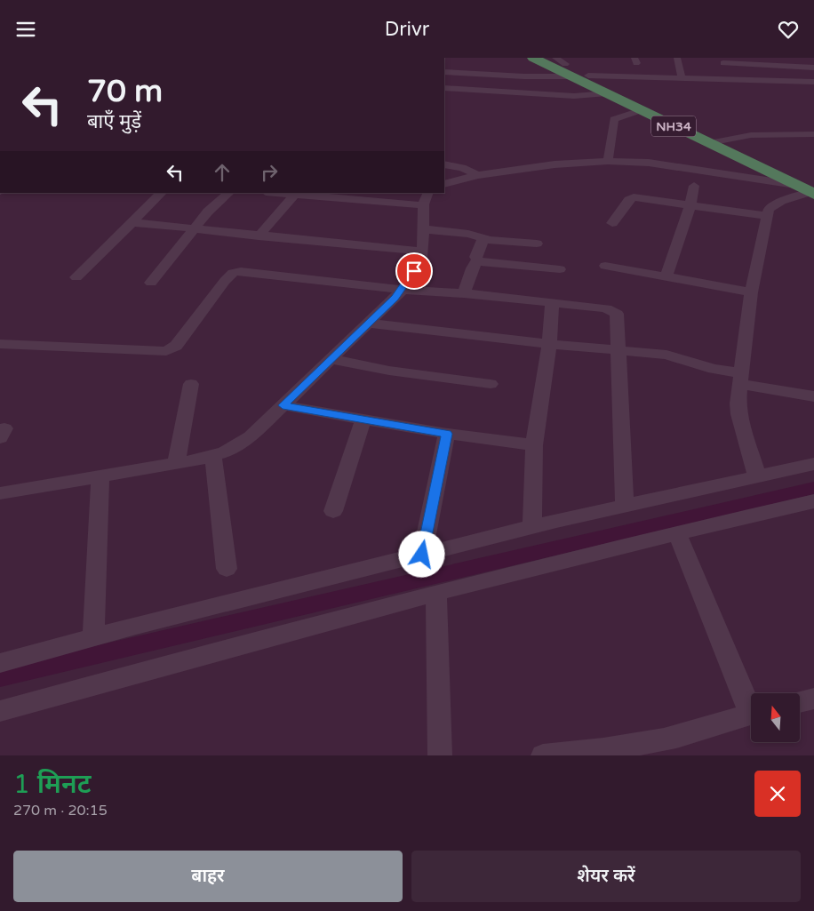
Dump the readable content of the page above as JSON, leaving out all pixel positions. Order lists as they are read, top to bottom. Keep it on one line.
{"streets":{"highway":["NH34"]},"north":"top","page":{"header":"Drivr","turn":["70 m","बाएँ मुड़ें"],"heading":["1 मिनट","270 m · 20:15"],"buttons":["बाहर","शेयर करें"]}}
